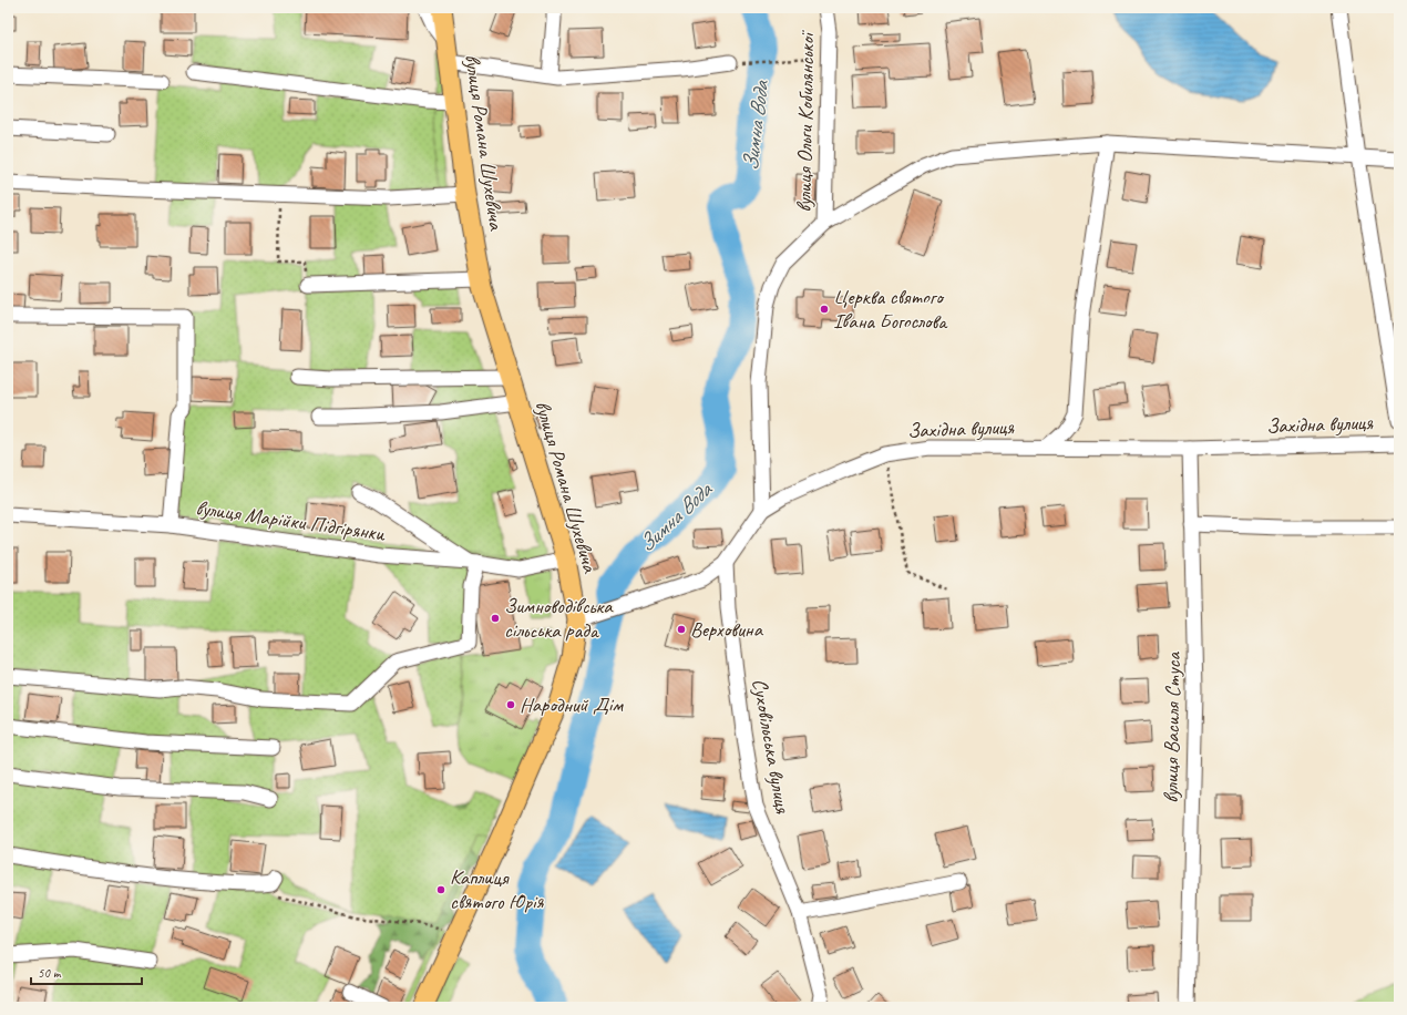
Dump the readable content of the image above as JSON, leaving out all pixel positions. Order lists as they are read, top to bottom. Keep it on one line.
{"streets":{"main road":["вулиця Романа Шухевича"],"street":["вулиця Ольги Кобилянської","Західна вулиця","вулиця Марійки Підгірянки","вулиця Василя Стуса","Суховільська вулиця"]},"crossings":[["вулиця Ольги Кобилянської","Західна вулиця"],["вулиця Романа Шухевича","Західна вулиця"],["вулиця Романа Шухевича","вулиця Марійки Підгірянки"],["Західна вулиця","вулиця Василя Стуса"],["Західна вулиця","Суховільська вулиця"]],"water":["Зимна Вода"],"places":["Церква святого Івана Богослова","Зимноводівська сільська рада","Верховина","Народний Дім","Каплиця святого Юрія"],"scale_bar":"50 m"}
